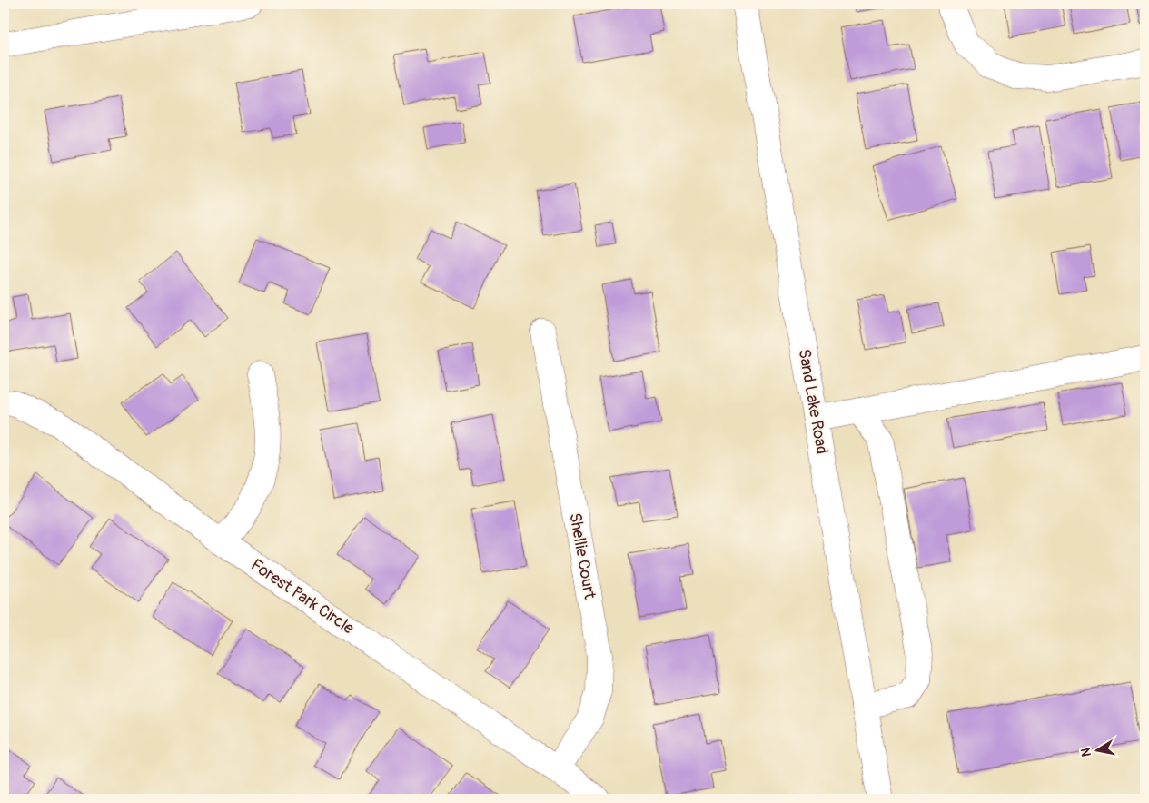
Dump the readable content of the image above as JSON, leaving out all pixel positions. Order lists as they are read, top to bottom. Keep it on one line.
{"streets":{"street":["Sand Lake Road","Shellie Court","Forest Park Circle"]},"crossings":[["Shellie Court","Forest Park Circle"]],"north":"left"}
